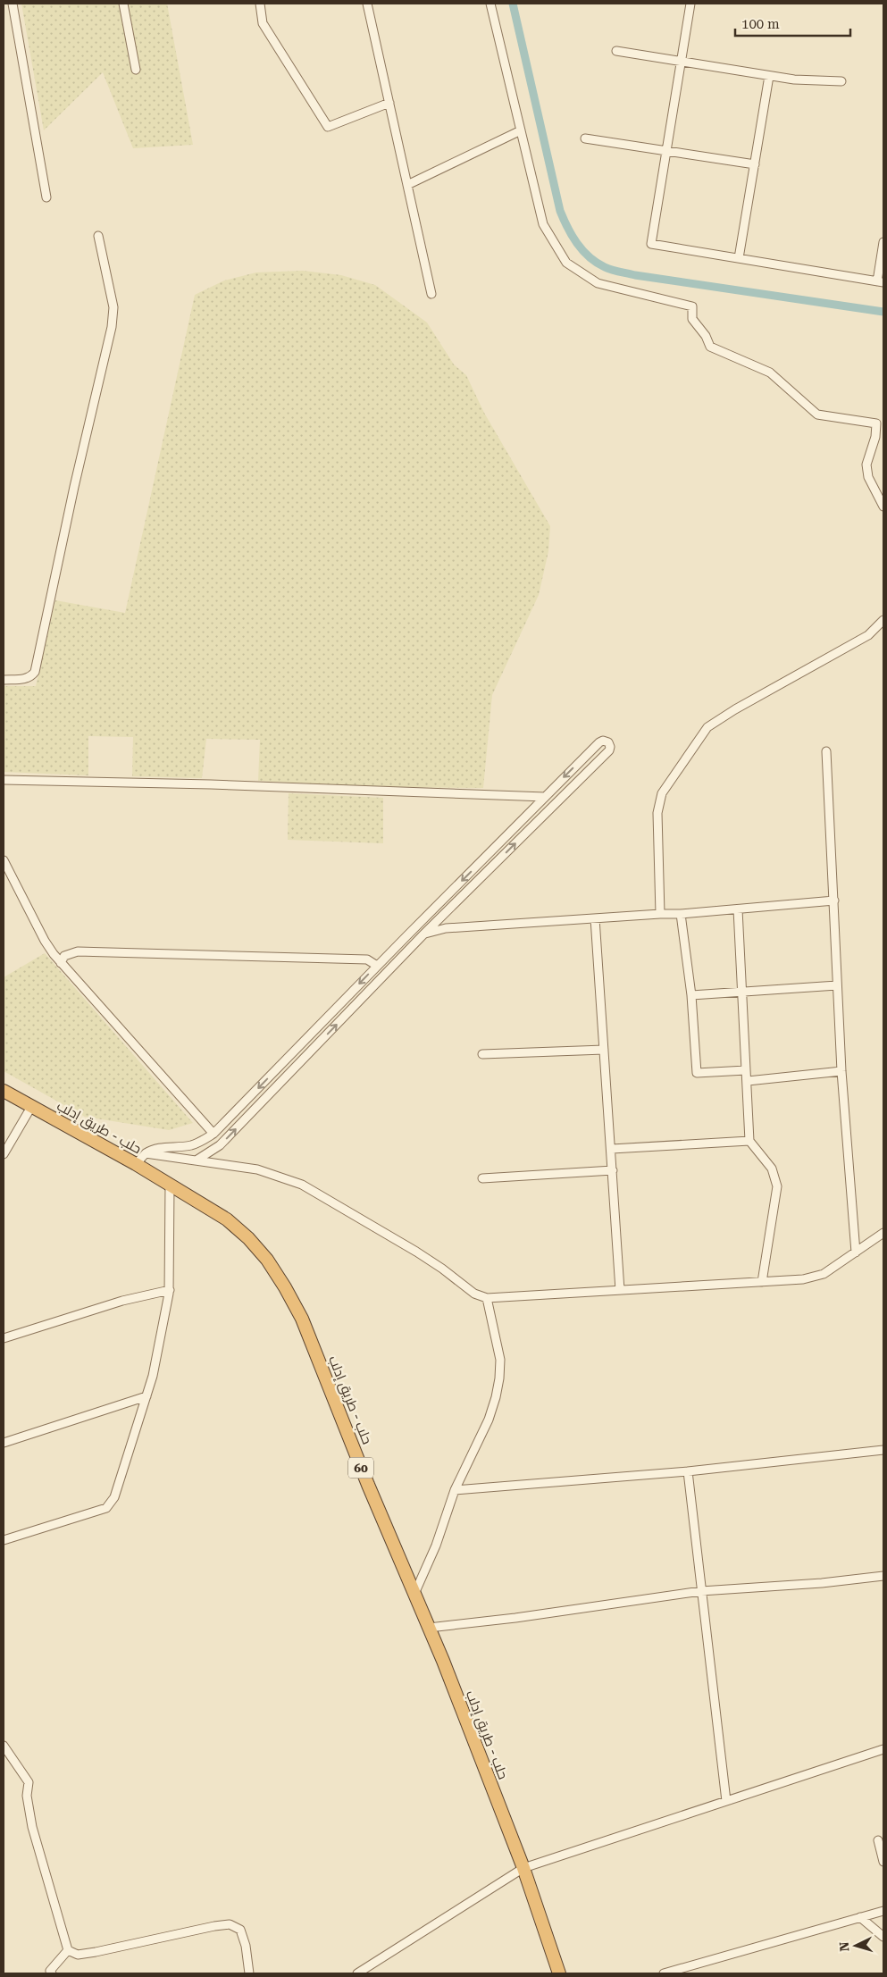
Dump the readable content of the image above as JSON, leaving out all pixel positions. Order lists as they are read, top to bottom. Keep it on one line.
{"streets":{"highway":["حلب - طريق إدلب","60"]},"scale_bar":"100 m","north":"left"}
